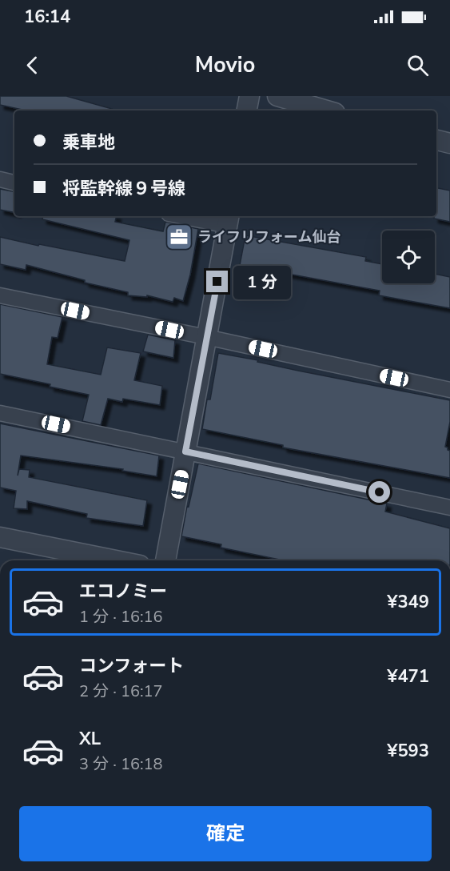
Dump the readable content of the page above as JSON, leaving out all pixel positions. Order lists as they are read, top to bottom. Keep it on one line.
{"places":{"office":["ライフリフォーム仙台"]},"page":{"status":"16:14","header":"Movio","banner":["乗車地","将監幹線９号線"],"bubble":"1 分","list":[{"name":"エコノミー","note":"1 分 · 16:16","value":"¥349"},{"name":"コンフォート","note":"2 分 · 16:17","value":"¥471"},{"name":"XL","note":"3 分 · 16:18","value":"¥593"}],"buttons":"確定"}}
